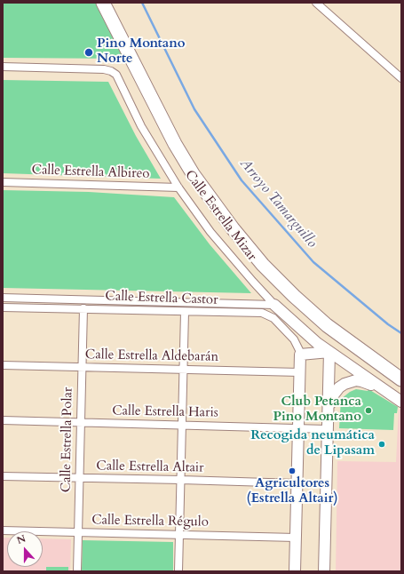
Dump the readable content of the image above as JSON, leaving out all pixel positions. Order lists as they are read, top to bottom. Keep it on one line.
{"streets":{"street":["Calle Estrella Albireo","Calle Estrella Mizar","Calle Estrella Castor","Calle Estrella Aldebarán","Calle Estrella Haris","Calle Estrella Polar","Calle Estrella Altair","Calle Estrella Régulo"]},"crossings":[["Calle Estrella Albireo","Calle Estrella Mizar"],["Calle Estrella Mizar","Calle Estrella Castor"],["Calle Estrella Castor","Calle Estrella Polar"],["Calle Estrella Aldebarán","Calle Estrella Polar"],["Calle Estrella Haris","Calle Estrella Polar"],["Calle Estrella Polar","Calle Estrella Altair"],["Calle Estrella Polar","Calle Estrella Régulo"]],"water":["Arroyo Tamarguillo"],"places":["Pino Montano Norte","Club Petanca Pino Montano","Recogida neumática de Lipasam","Agricultores (Estrella Altair)"],"north":"top"}
